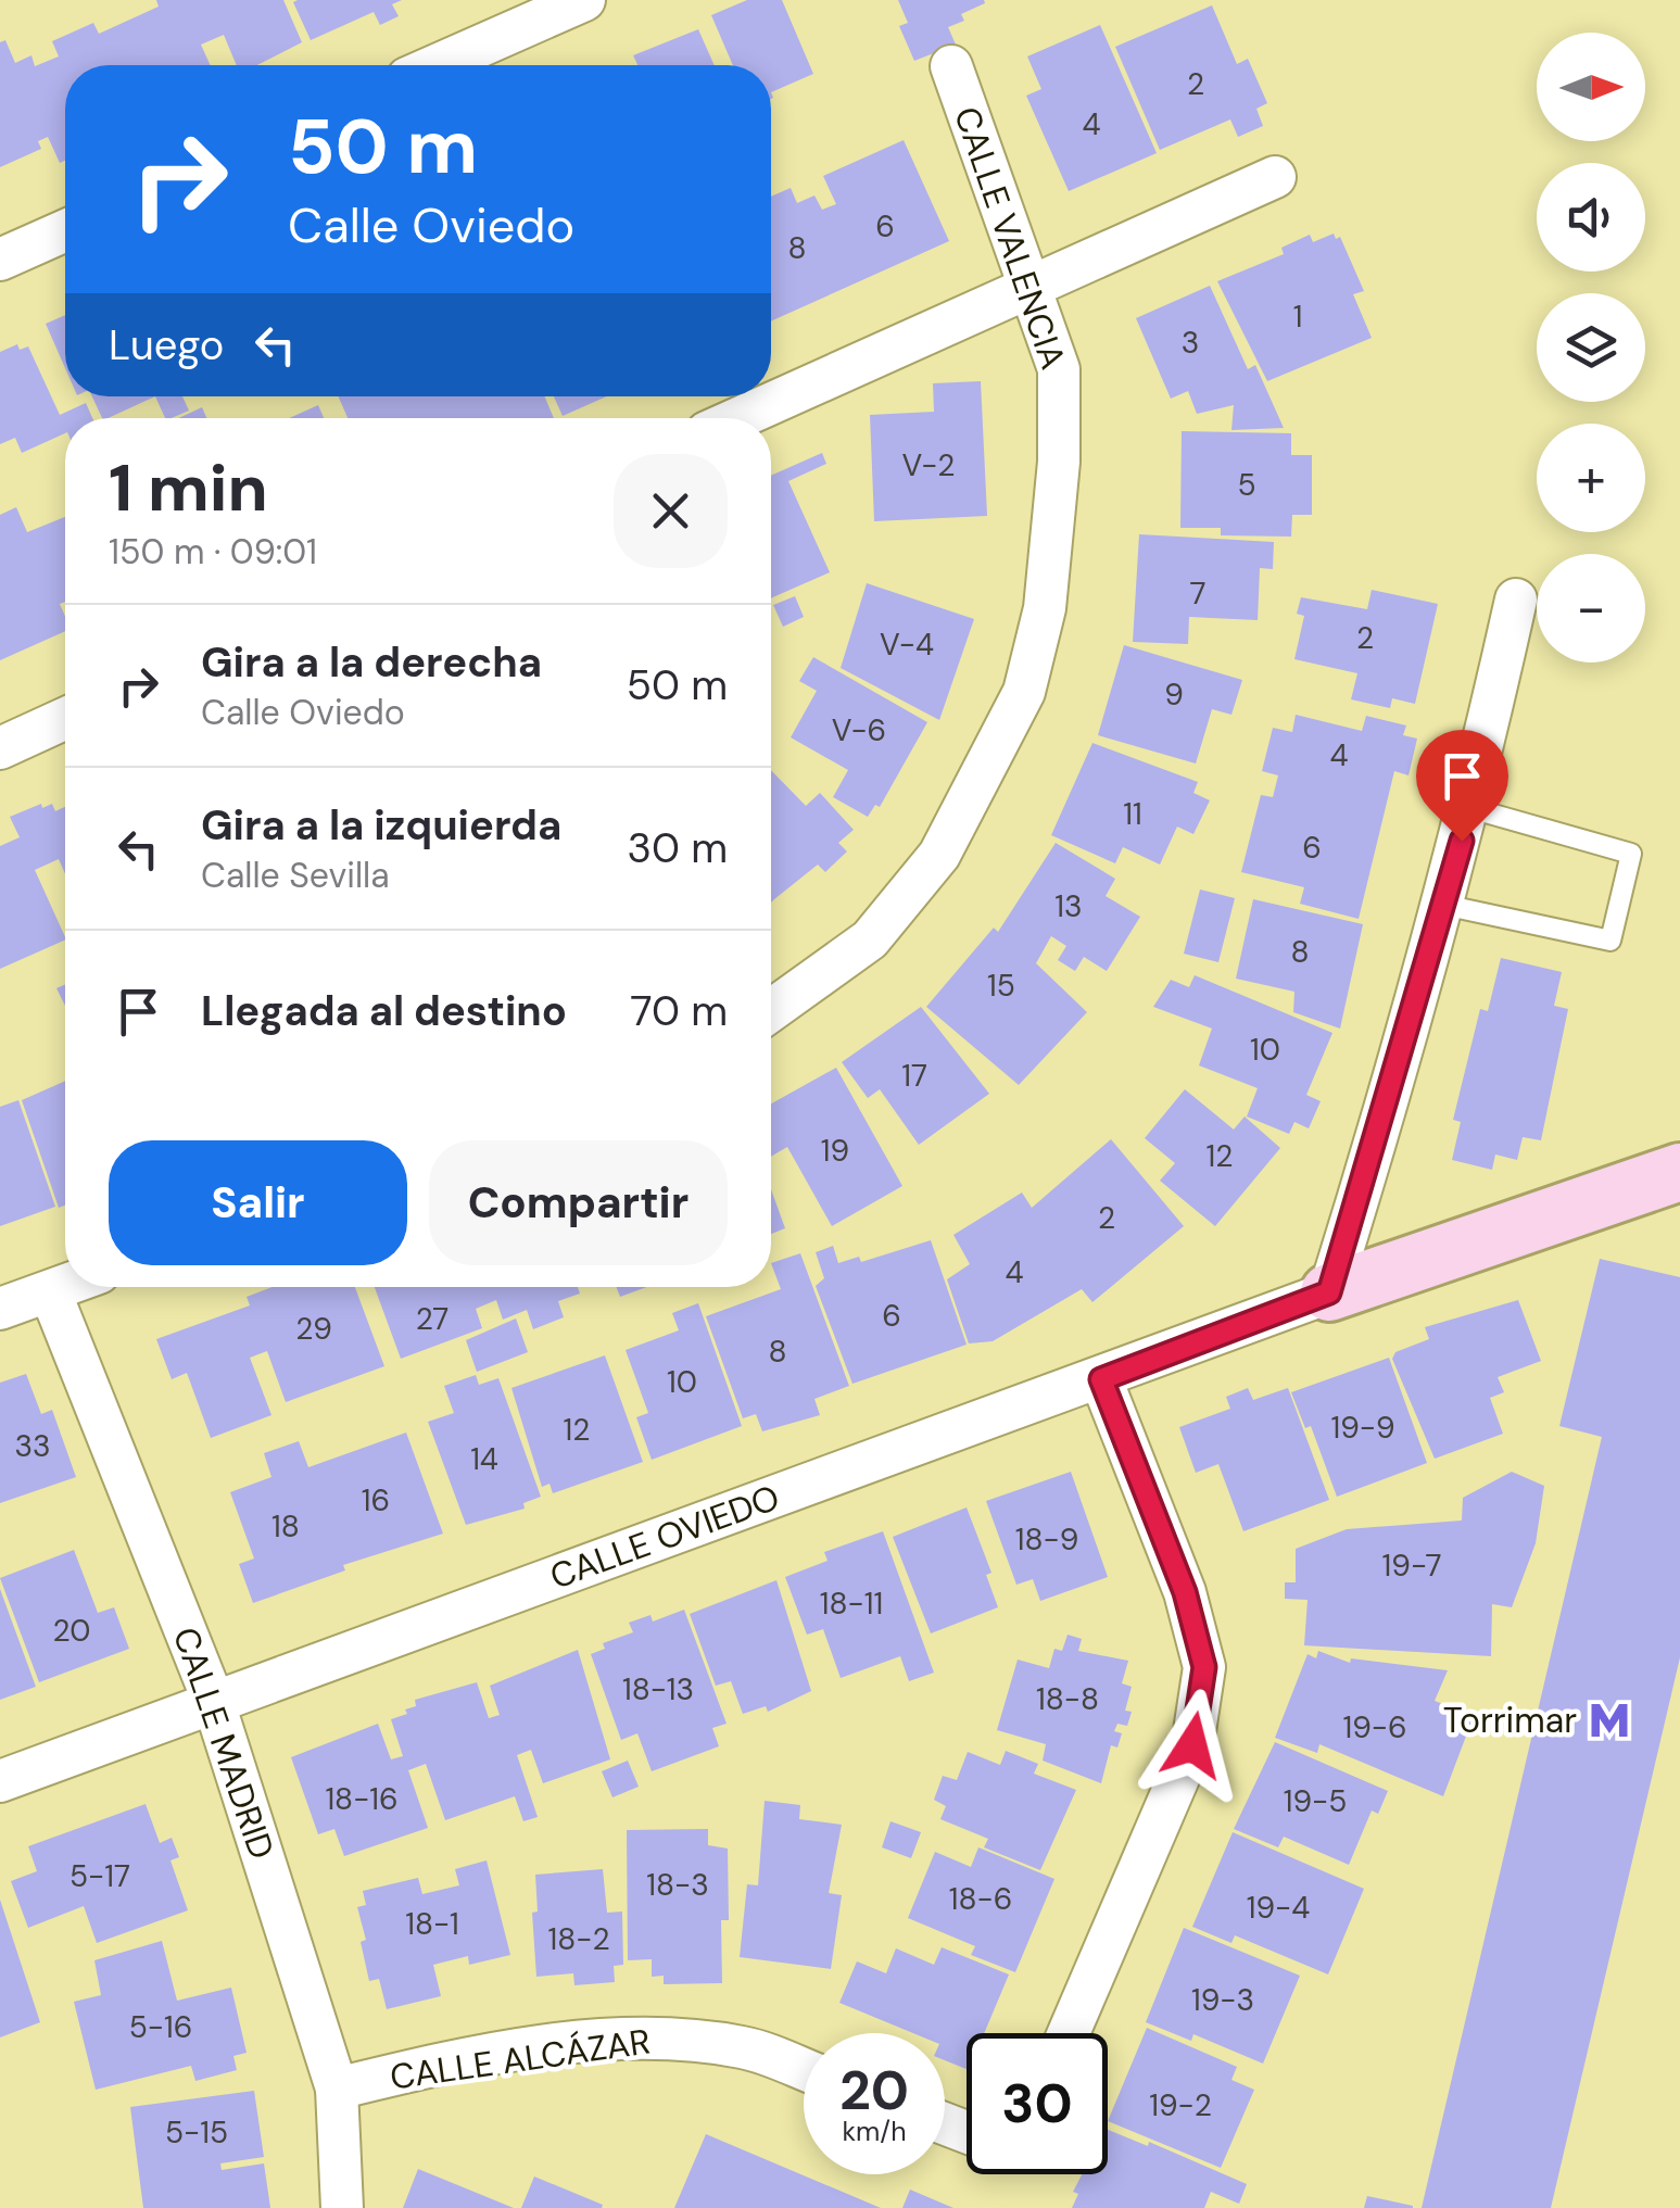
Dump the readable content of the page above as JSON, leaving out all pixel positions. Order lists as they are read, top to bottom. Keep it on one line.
{"streets":{"street":["CALLE VALENCIA","CALLE OVIEDO","CALLE MADRID","CALLE ALCÁZAR"]},"crossings":[["CALLE OVIEDO","CALLE MADRID"],["CALLE MADRID","CALLE ALCÁZAR"]],"places":{"metro station":["Torrimar"]},"house_numbers":["2","4","6","8","1","3","V-2","5","7","2","V-4","9","V-6","4","11","6","13","8","15","10","17","19","12","2","4","6","27","29","8","10","19-9","12","33","14","16","18","18-9","19-7","18-11","20","18-13","18-8","19-6","18-16","19-5","5-17","18-3","18-6","19-4","18-1","18-2","19-3","5-16","19-2","5-15"],"north":"right","page":{"map_buttons":["+","−"],"turn":["50 m","Calle Oviedo"],"then":"Luego","heading":["1 min","150 m · 09:01"],"list":[{"name":"Gira a la derecha","note":"Calle Oviedo","value":"50 m"},{"name":"Gira a la izquierda","note":"Calle Sevilla","value":"30 m"},{"name":"Llegada al destino","value":"70 m"}],"buttons":["Salir","Compartir"],"speed":"20 km/h","limit":"30"}}
